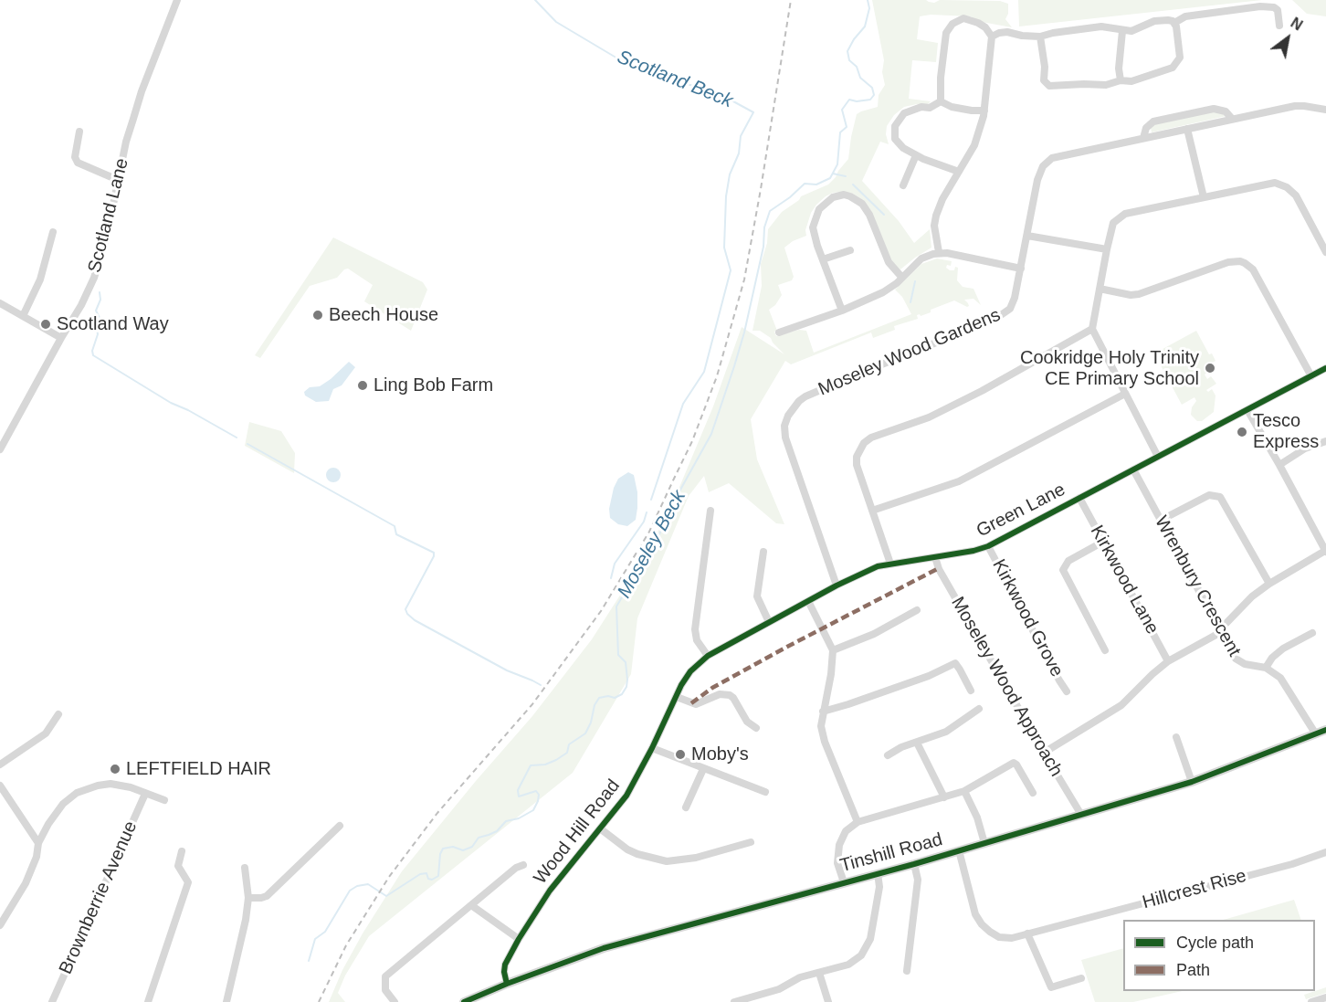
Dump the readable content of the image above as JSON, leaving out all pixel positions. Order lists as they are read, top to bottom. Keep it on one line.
{"streets":{"street":["Scotland Lane","Moseley Wood Gardens","Green Lane","Kirkwood Lane","Wrenbury Crescent","Kirkwood Grove","Moseley Wood Approach","Wood Hill Road","Tinshill Road","Hillcrest Rise","Brownberrie Avenue"]},"crossings":[["Moseley Wood Gardens","Green Lane"],["Green Lane","Kirkwood Lane"],["Green Lane","Wrenbury Crescent"],["Green Lane","Kirkwood Grove"],["Green Lane","Moseley Wood Approach"],["Green Lane","Wood Hill Road"],["Wrenbury Crescent","Tinshill Road"],["Moseley Wood Approach","Tinshill Road"],["Wood Hill Road","Tinshill Road"],["Tinshill Road","Hillcrest Rise"]],"water":["Scotland Beck","Moseley Beck"],"places":["Beech House","Scotland Way","Cookridge Holy Trinity CE Primary School","Ling Bob Farm","Tesco Express","Moby's","LEFTFIELD HAIR"],"legend":["Cycle path","Path"],"north":"top right"}
